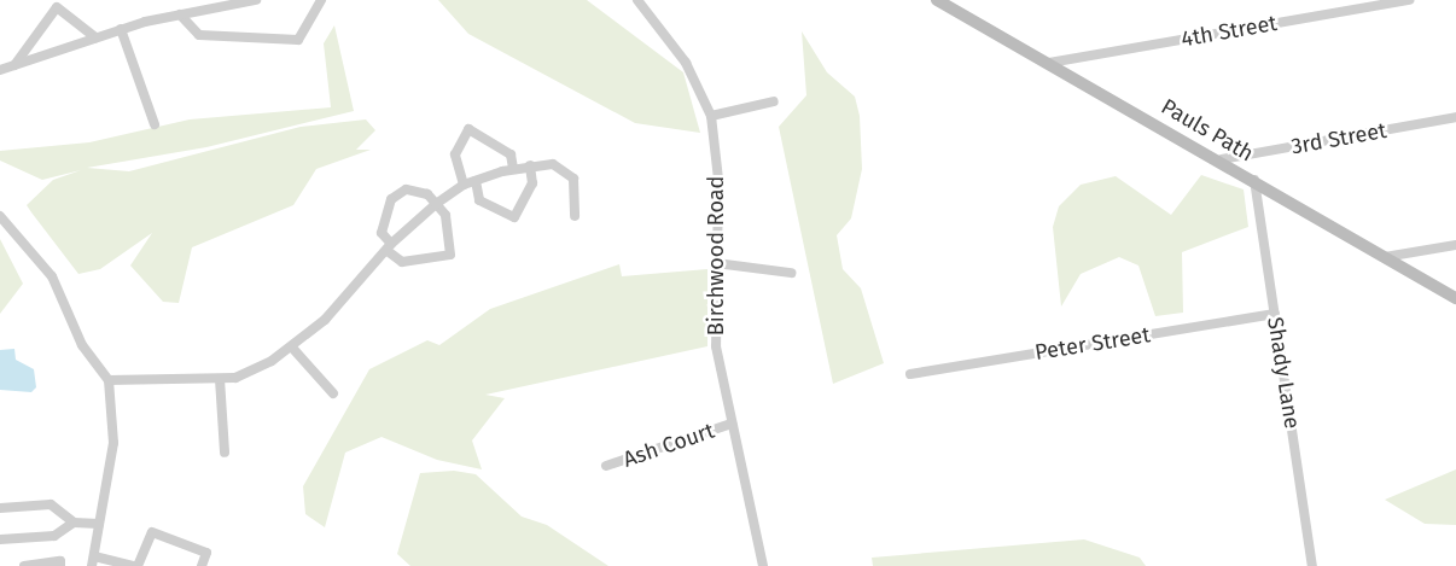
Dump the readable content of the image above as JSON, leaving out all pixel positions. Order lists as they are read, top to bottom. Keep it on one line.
{"streets":{"street":["4th Street","Pauls Path","3rd Street","Birchwood Road","Peter Street","Shady Lane","Ash Court"]},"crossings":[["4th Street","Pauls Path"],["Pauls Path","3rd Street"],["Pauls Path","Shady Lane"],["Birchwood Road","Ash Court"],["Peter Street","Shady Lane"]]}
